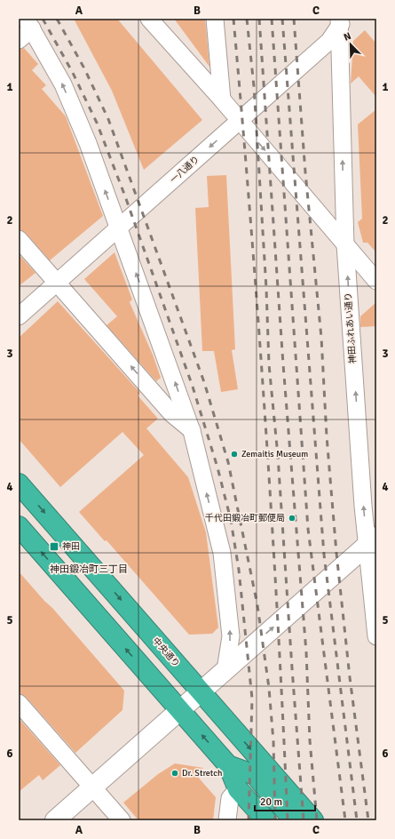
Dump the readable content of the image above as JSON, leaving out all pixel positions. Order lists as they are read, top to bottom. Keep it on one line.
{"streets":{"highway":["中央通り"],"street":["一八通り","神田ふれあい通り"]},"crossings":[["一八通り","神田ふれあい通り"]],"one_way":["一八通り","神田ふれあい通り"],"districts":["神田鍛冶町三丁目"],"places":{"other":["Zemaitis Museum","千代田鍛冶町郵便局","Dr. Stretch"],"transit":["神田"]},"scale_bar":"20 m","north":"top left","grid":{"columns":["A","B","C"],"rows":["1","2","3","4","5","6"]}}
